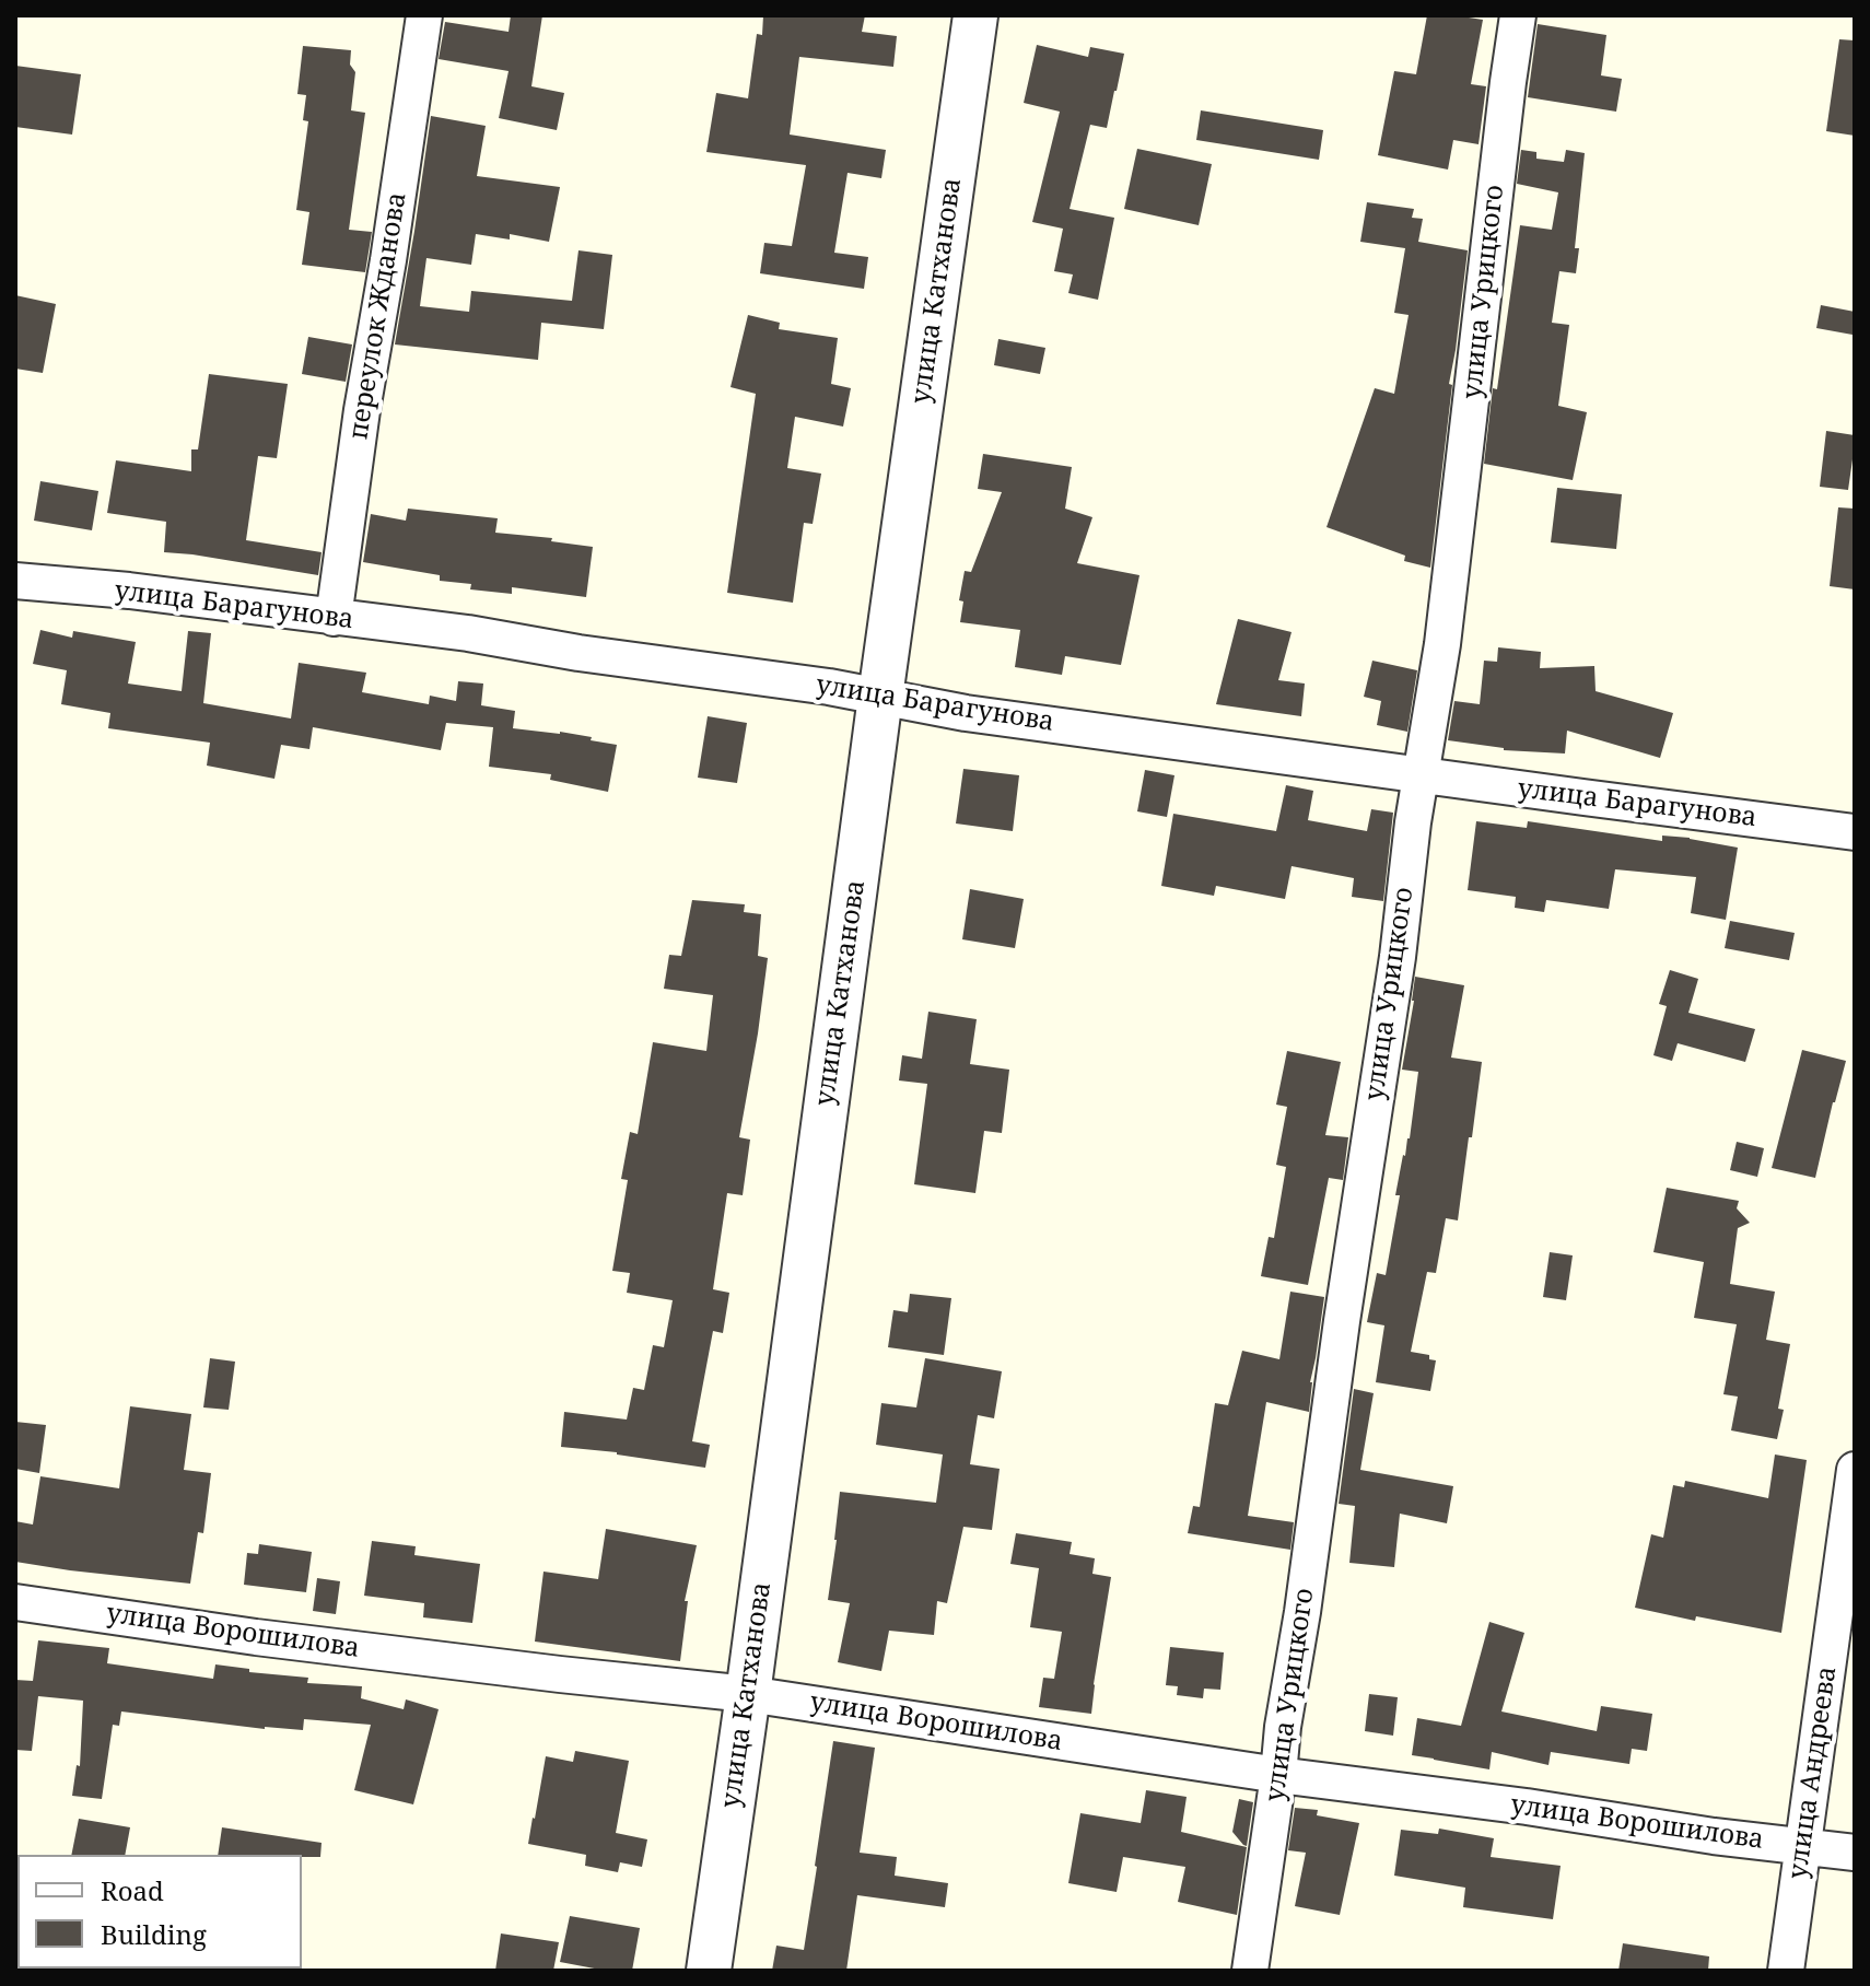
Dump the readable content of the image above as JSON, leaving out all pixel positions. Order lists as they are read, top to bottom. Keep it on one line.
{"streets":{"street":["улица Катханова","улица Урицкого","переулок Жданова","улица Барагунова","улица Ворошилова","улица Андреева"]},"crossings":[["улица Катханова","улица Барагунова"],["улица Катханова","улица Ворошилова"],["улица Урицкого","улица Барагунова"],["улица Урицкого","улица Ворошилова"],["переулок Жданова","улица Барагунова"],["улица Ворошилова","улица Андреева"]],"legend":["Road","Building"]}
